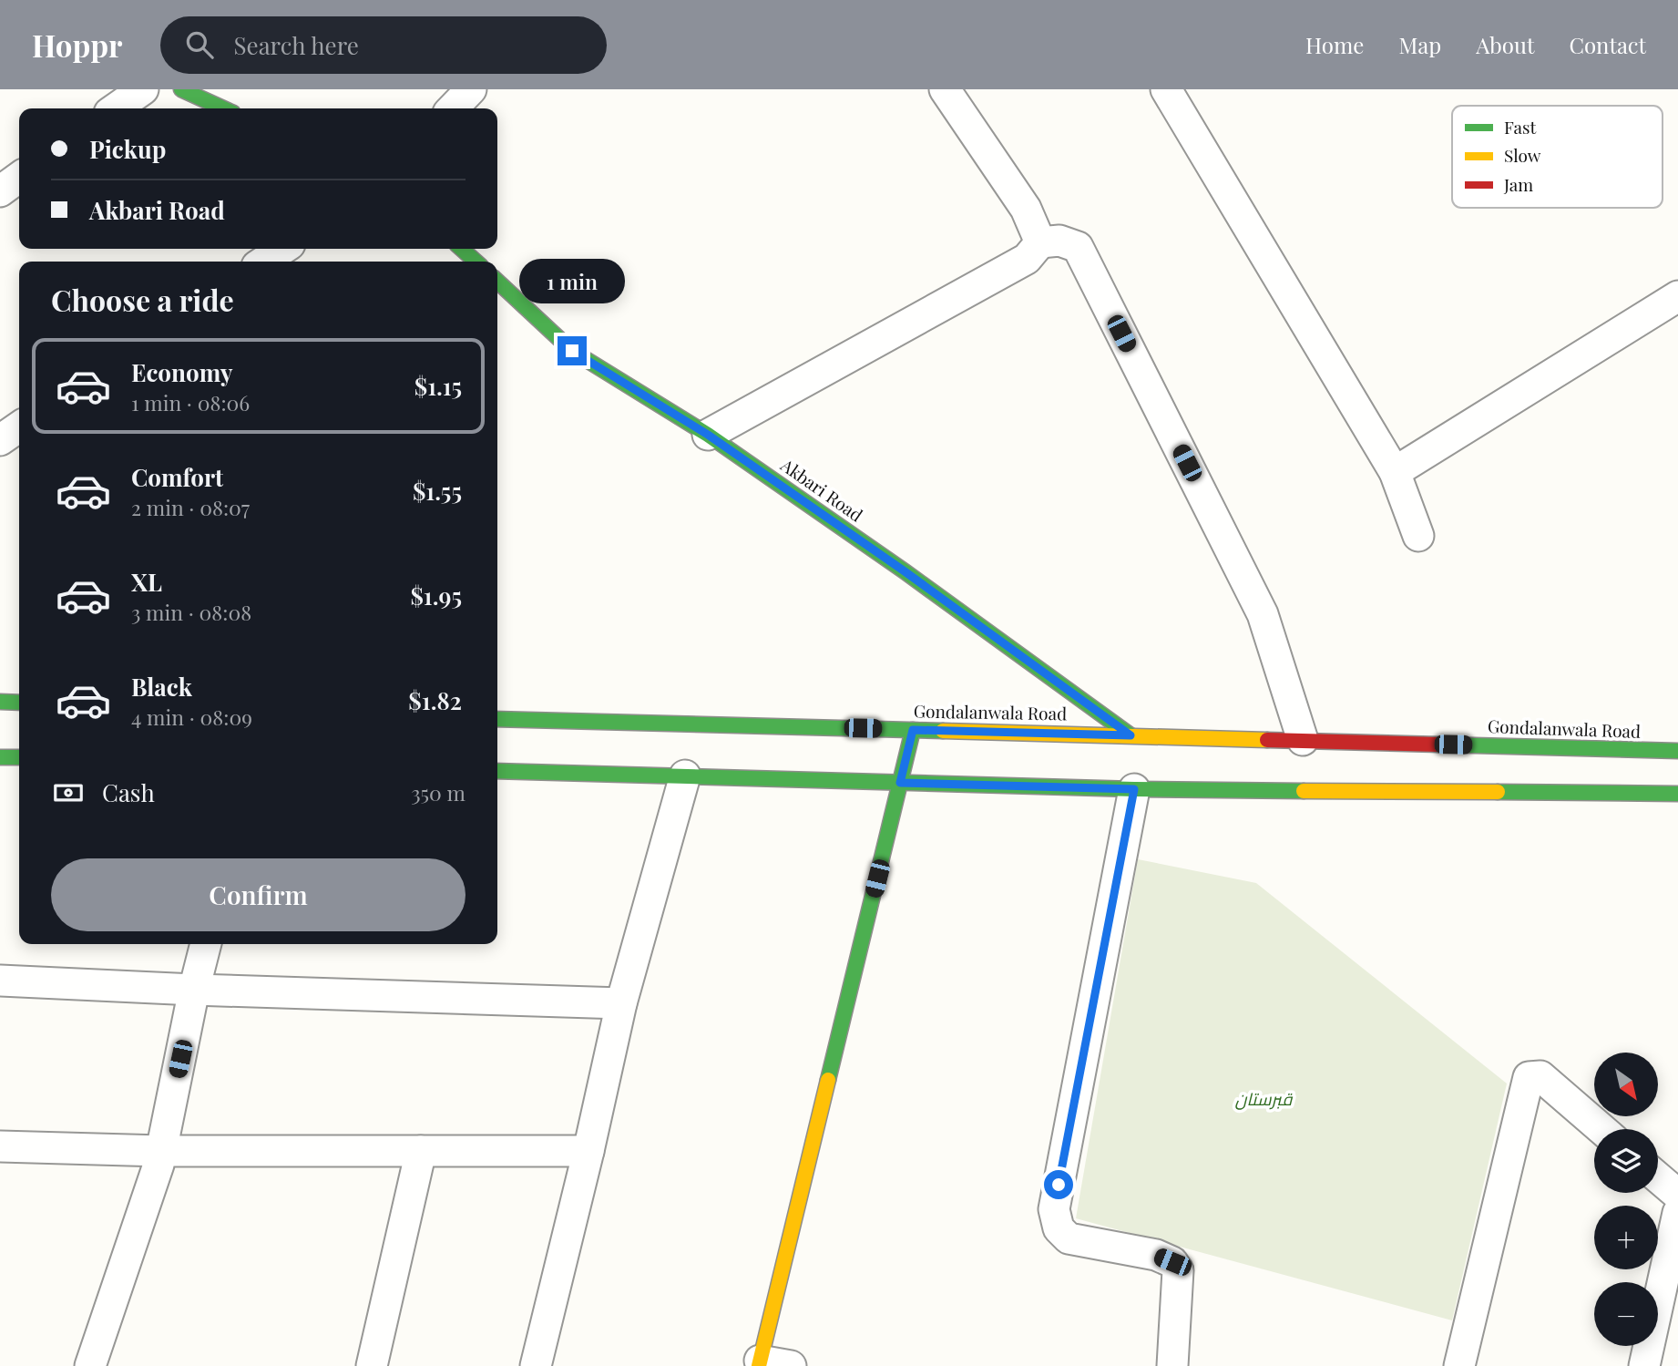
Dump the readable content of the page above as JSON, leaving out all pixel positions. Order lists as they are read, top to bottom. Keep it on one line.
{"streets":{"main road":["Akbari Road","Gondalanwala Road"]},"crossings":[["Akbari Road","Gondalanwala Road"]],"parks":["قبرستان"],"legend":["Fast","Slow","Jam"],"north":"bottom right","page":{"header":"Hoppr","search":"Search here","nav":["Home","Map","About","Contact"],"banner":["Pickup","Akbari Road"],"bubble":"1 min","heading":"Choose a ride","list":[{"name":"Economy","note":"1 min · 08:06","value":"$1.15"},{"name":"Comfort","note":"2 min · 08:07","value":"$1.55"},{"name":"XL","note":"3 min · 08:08","value":"$1.95"},{"name":"Black","note":"4 min · 08:09","value":"$1.82"}],"pay":["Cash","350 m"],"buttons":"Confirm","map_buttons":["+","−"]}}
